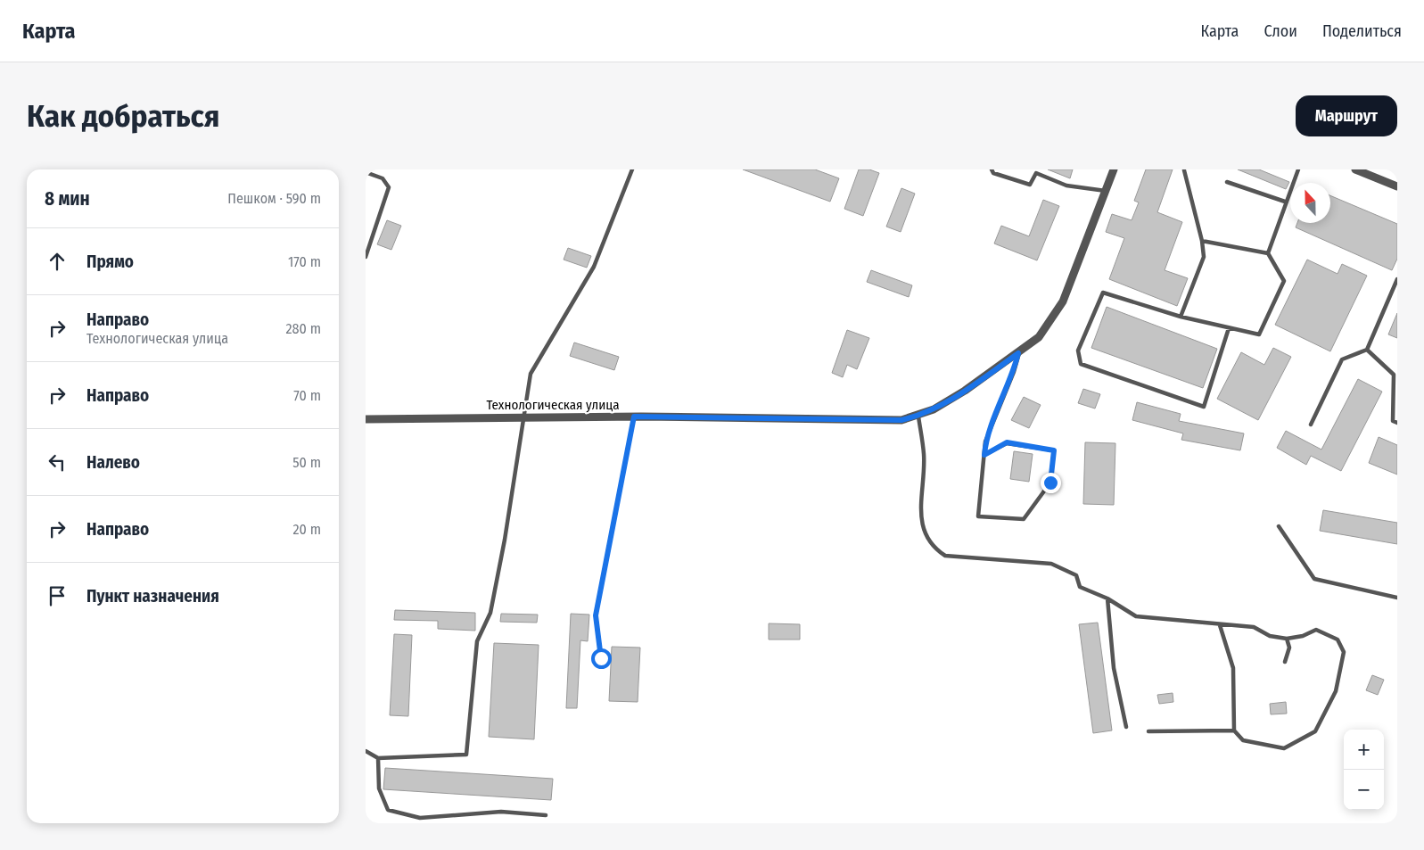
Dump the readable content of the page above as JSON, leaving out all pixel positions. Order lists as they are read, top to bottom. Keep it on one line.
{"streets":{"street":["Технологическая улица"]},"north":"top","page":{"header":"Карта","nav":["Карта","Слои","Поделиться"],"buttons":"Маршрут","title":"Как добраться","heading":["8 мин","Пешком · 590 m"],"list":[["Прямо","170 m"],["Направо","Технологическая улица","280 m"],["Направо","70 m"],["Налево","50 m"],["Направо","20 m"],"Пункт назначения"],"map_buttons":["+","−"]}}
